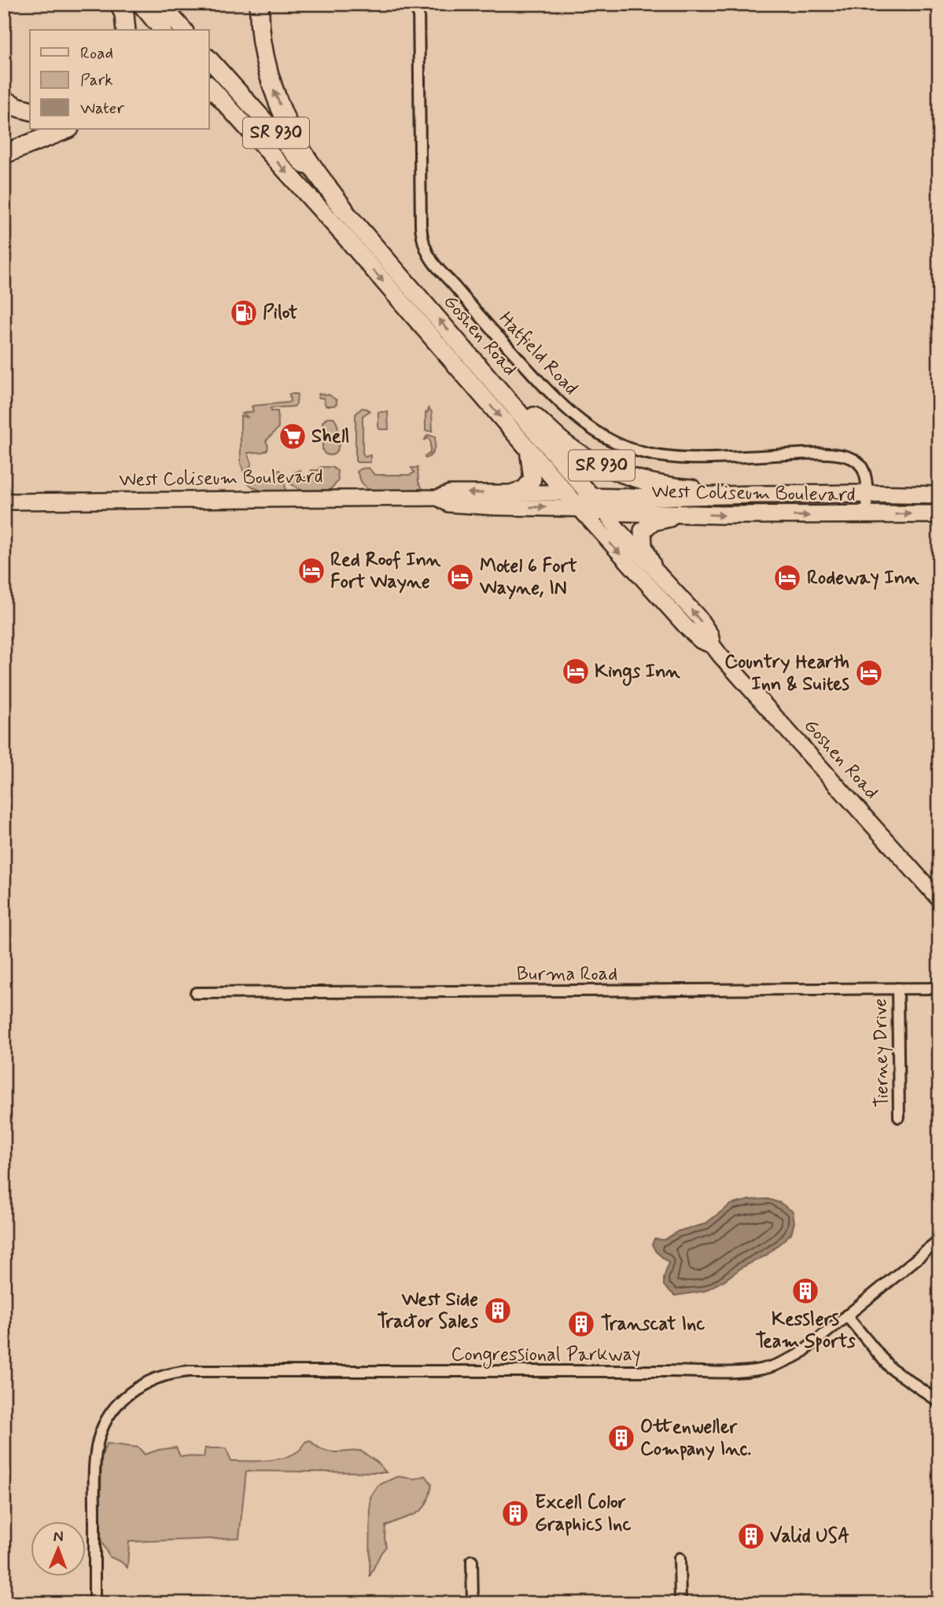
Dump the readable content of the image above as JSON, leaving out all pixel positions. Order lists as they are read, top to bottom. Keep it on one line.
{"streets":{"highway":["SR 930","Goshen Road","West Coliseum Boulevard"],"street":["Hatfield Road","Burma Road","Tierney Drive","Congressional Parkway"]},"crossings":[["SR 930","Goshen Road"],["SR 930","West Coliseum Boulevard"],["Goshen Road","West Coliseum Boulevard"],["Hatfield Road","West Coliseum Boulevard"],["Burma Road","Tierney Drive"]],"places":{"fuel station":["Pilot"],"supermarket":["Shell"],"hotel":["Red Roof Inn Fort Wayne","Motel 6 Fort Wayne, IN","Rodeway Inn","Kings Inn","Country Hearth Inn & Suites"],"building":["Kesslers Team Sports","West Side Tractor Sales","Transcat Inc","Ottenweller Company Inc.","Excell Color Graphics Inc","Valid USA"]},"legend":["Road","Park","Water"],"north":"top"}
